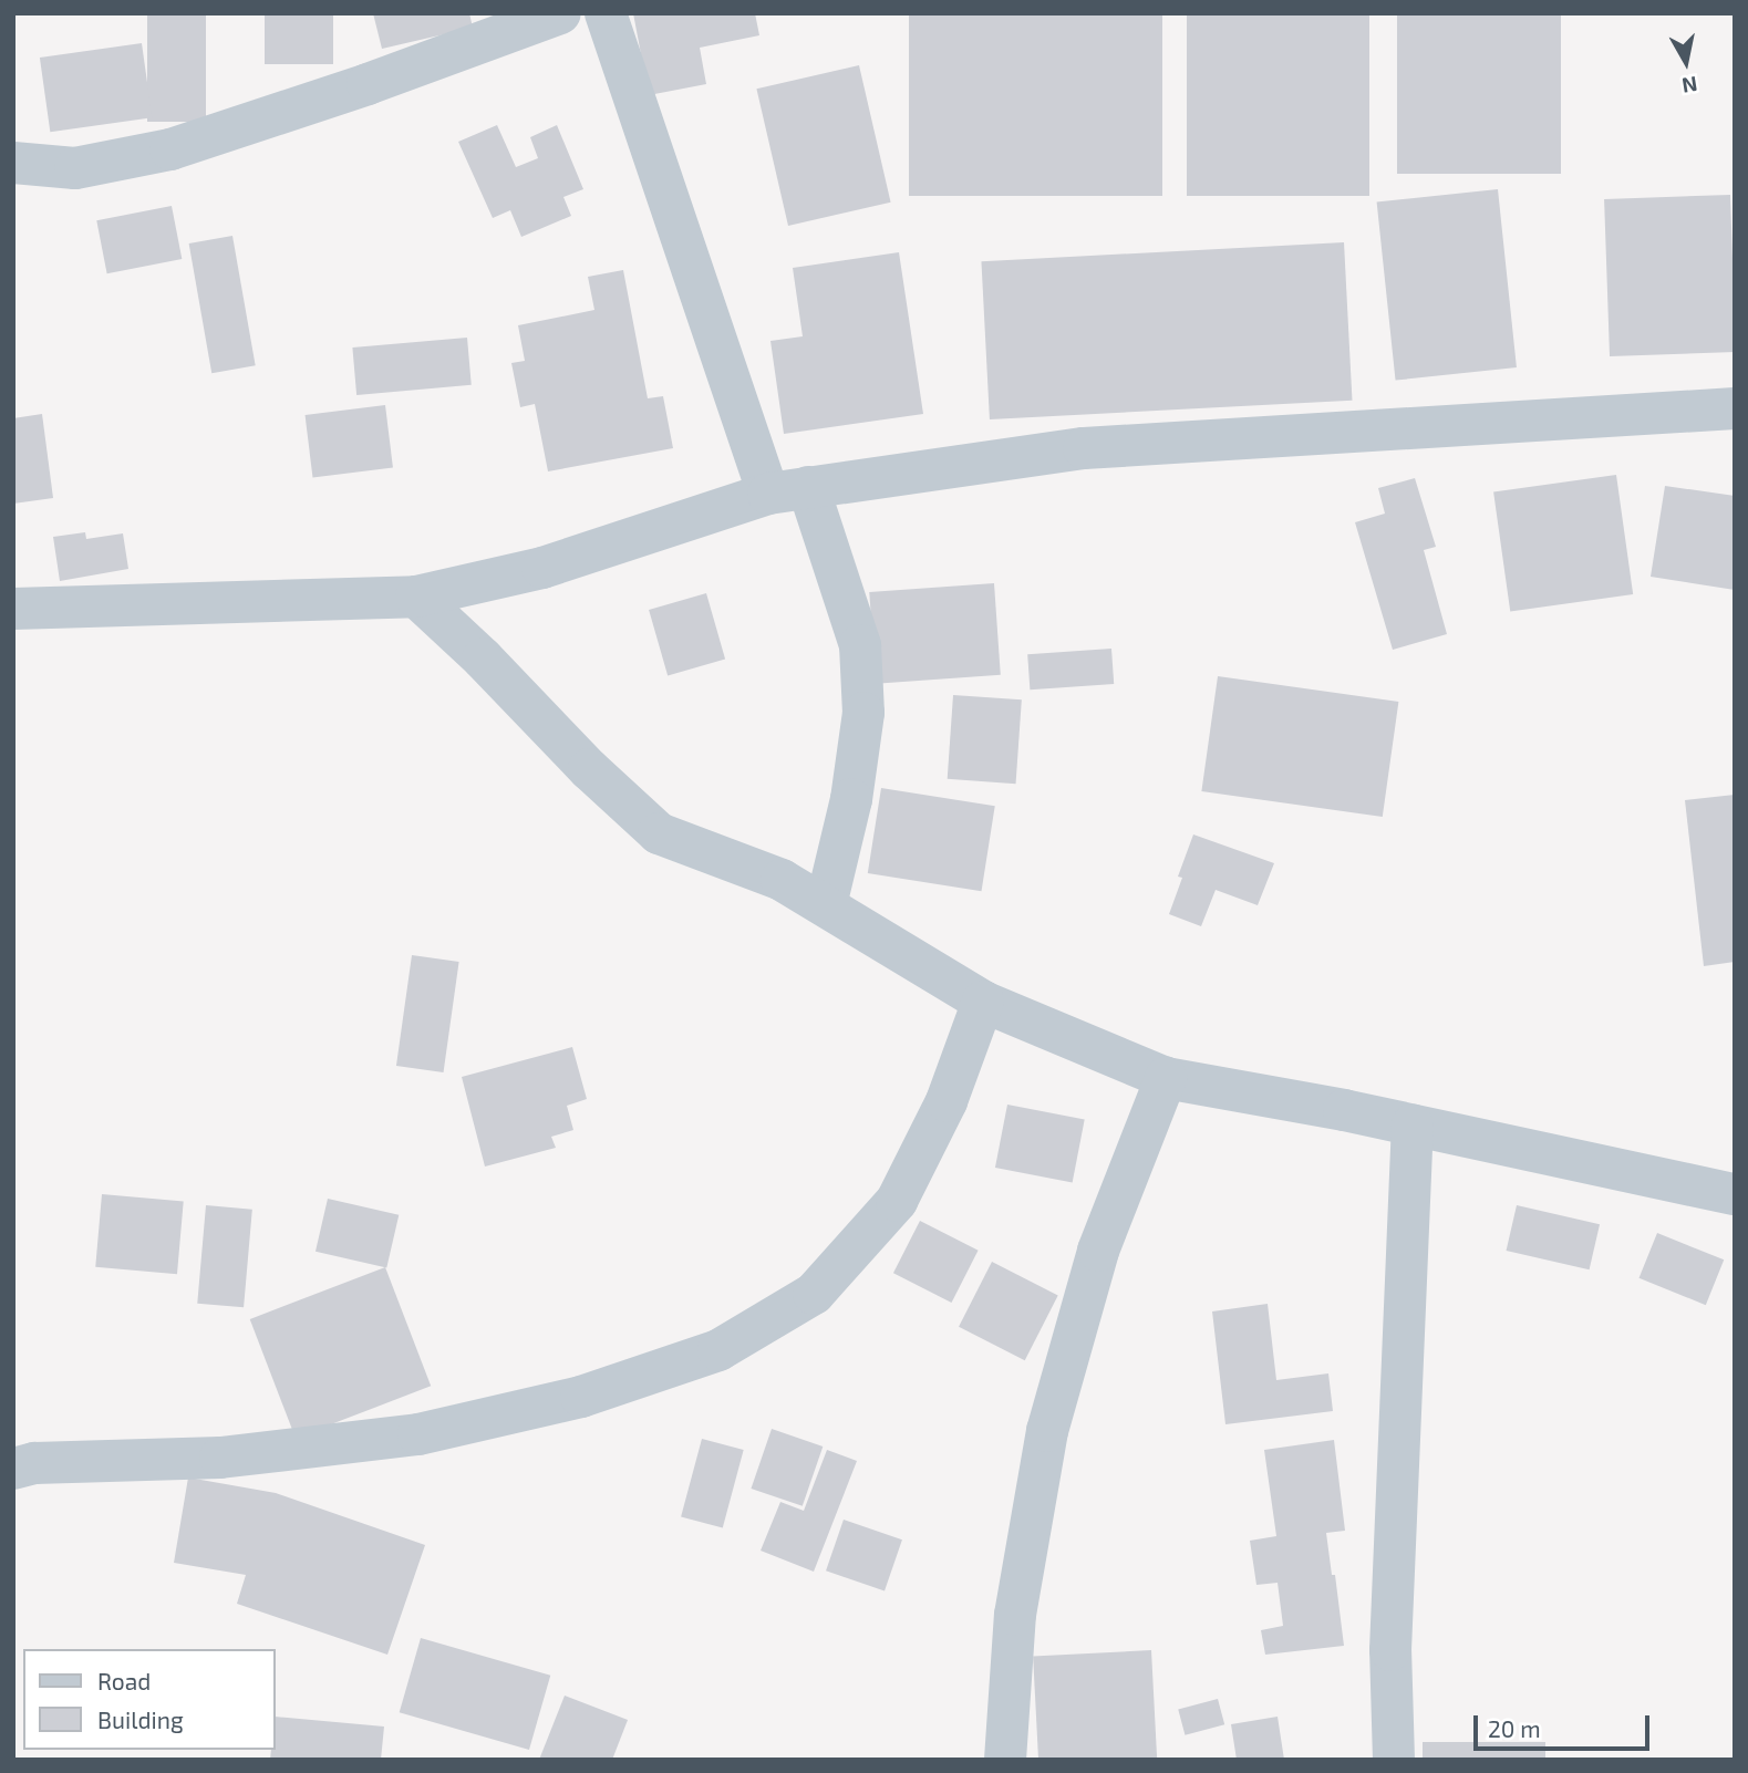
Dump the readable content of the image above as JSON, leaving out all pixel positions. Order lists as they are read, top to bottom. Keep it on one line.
{"legend":["Road","Building"],"scale_bar":"20 m","north":"bottom"}
